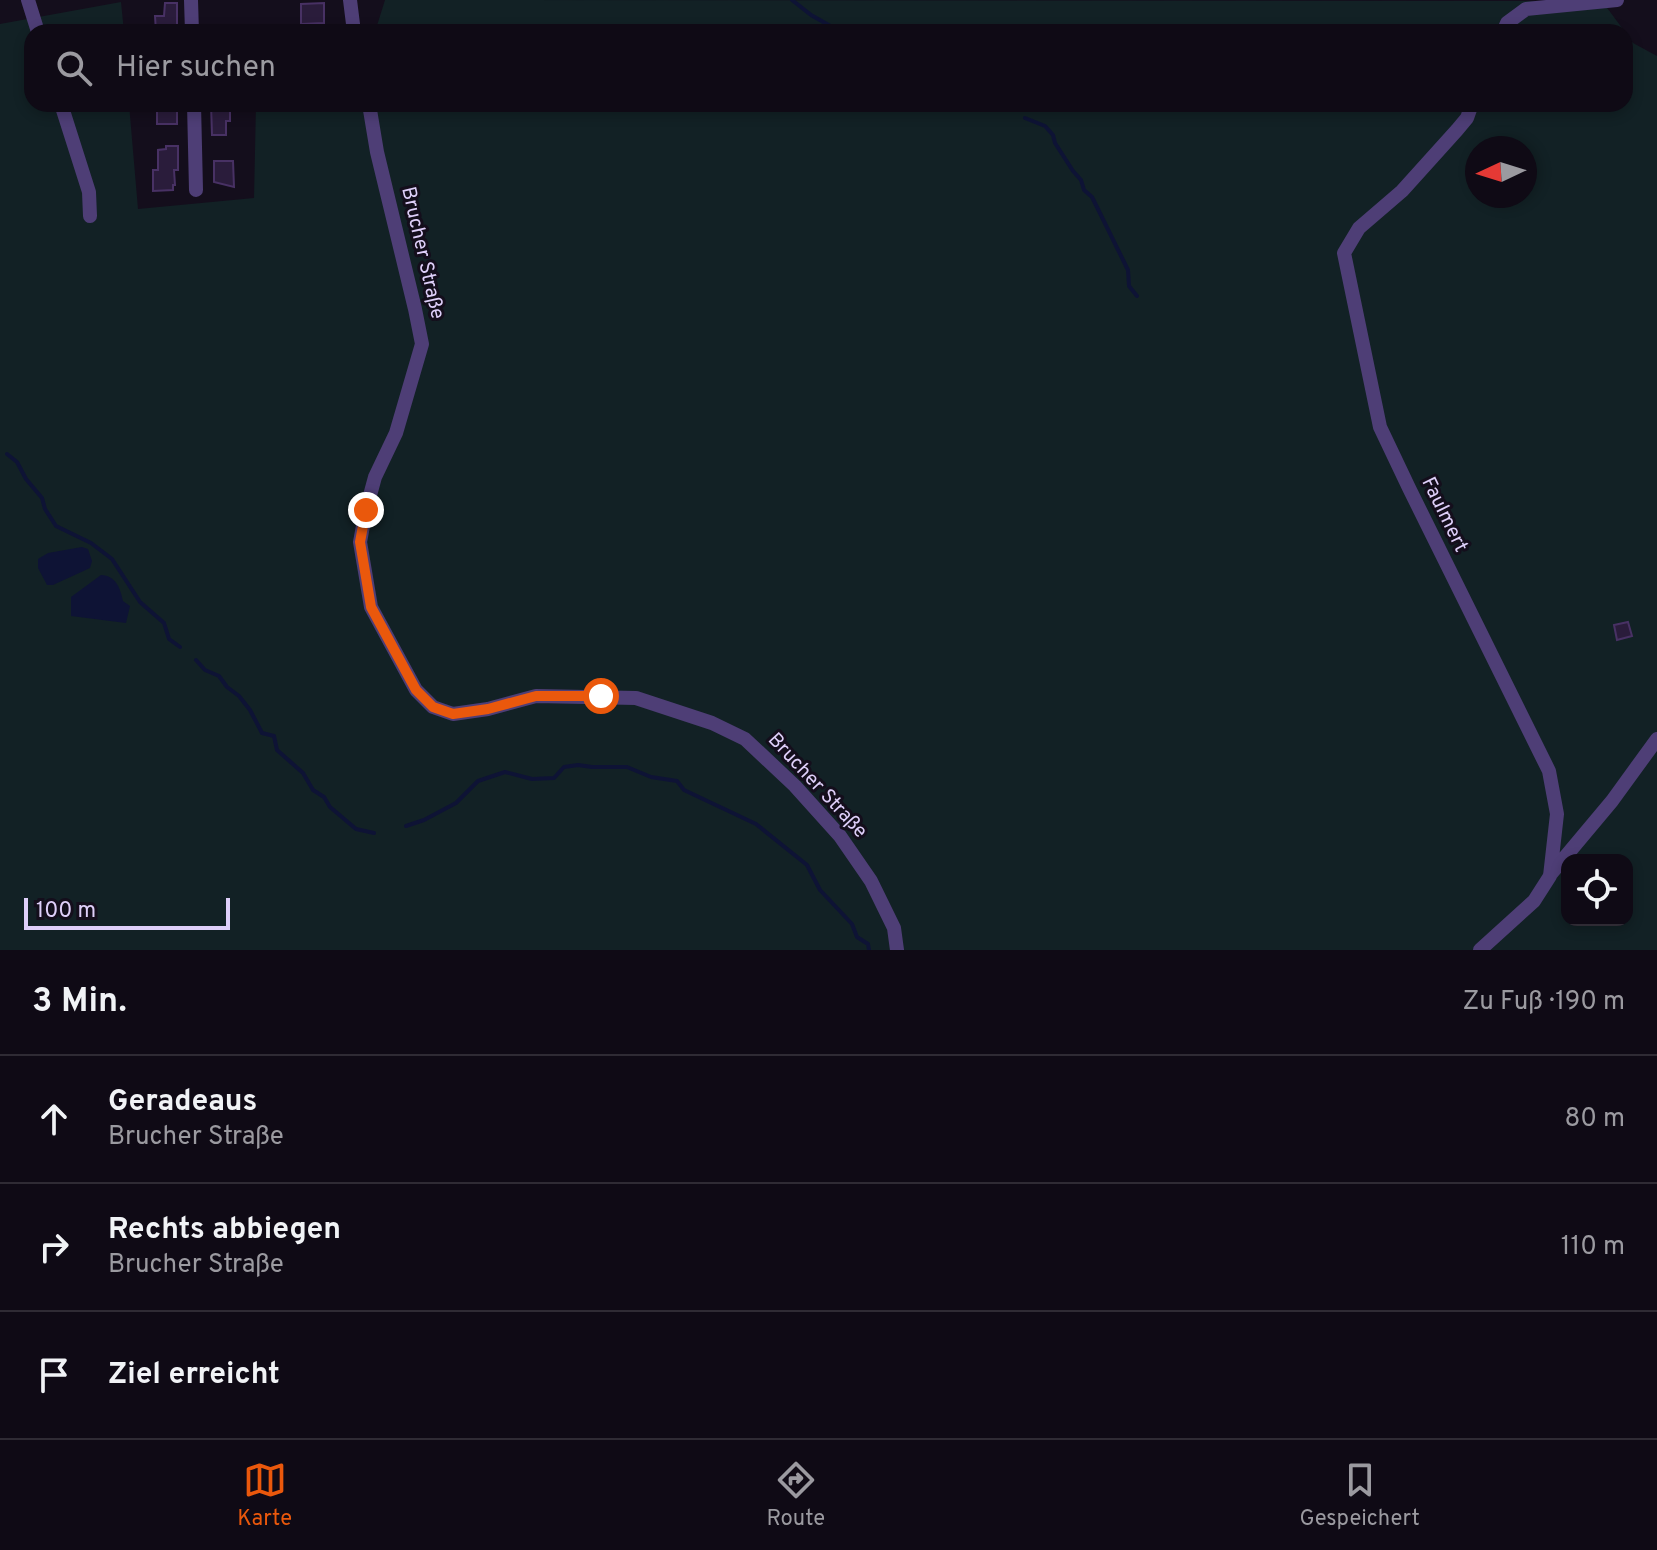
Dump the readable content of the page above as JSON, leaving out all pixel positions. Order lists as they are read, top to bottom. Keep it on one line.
{"streets":{"street":["Brucher Straße","Faulmert"]},"scale_bar":"100 m","north":"left","page":{"search":"Hier suchen","scale":"100 m","heading":["3 Min.","Zu Fuß · 190 m"],"list":[["Geradeaus","Brucher Straße","80 m"],["Rechts abbiegen","Brucher Straße","110 m"],"Ziel erreicht"],"nav":["Karte","Route","Gespeichert"]}}
